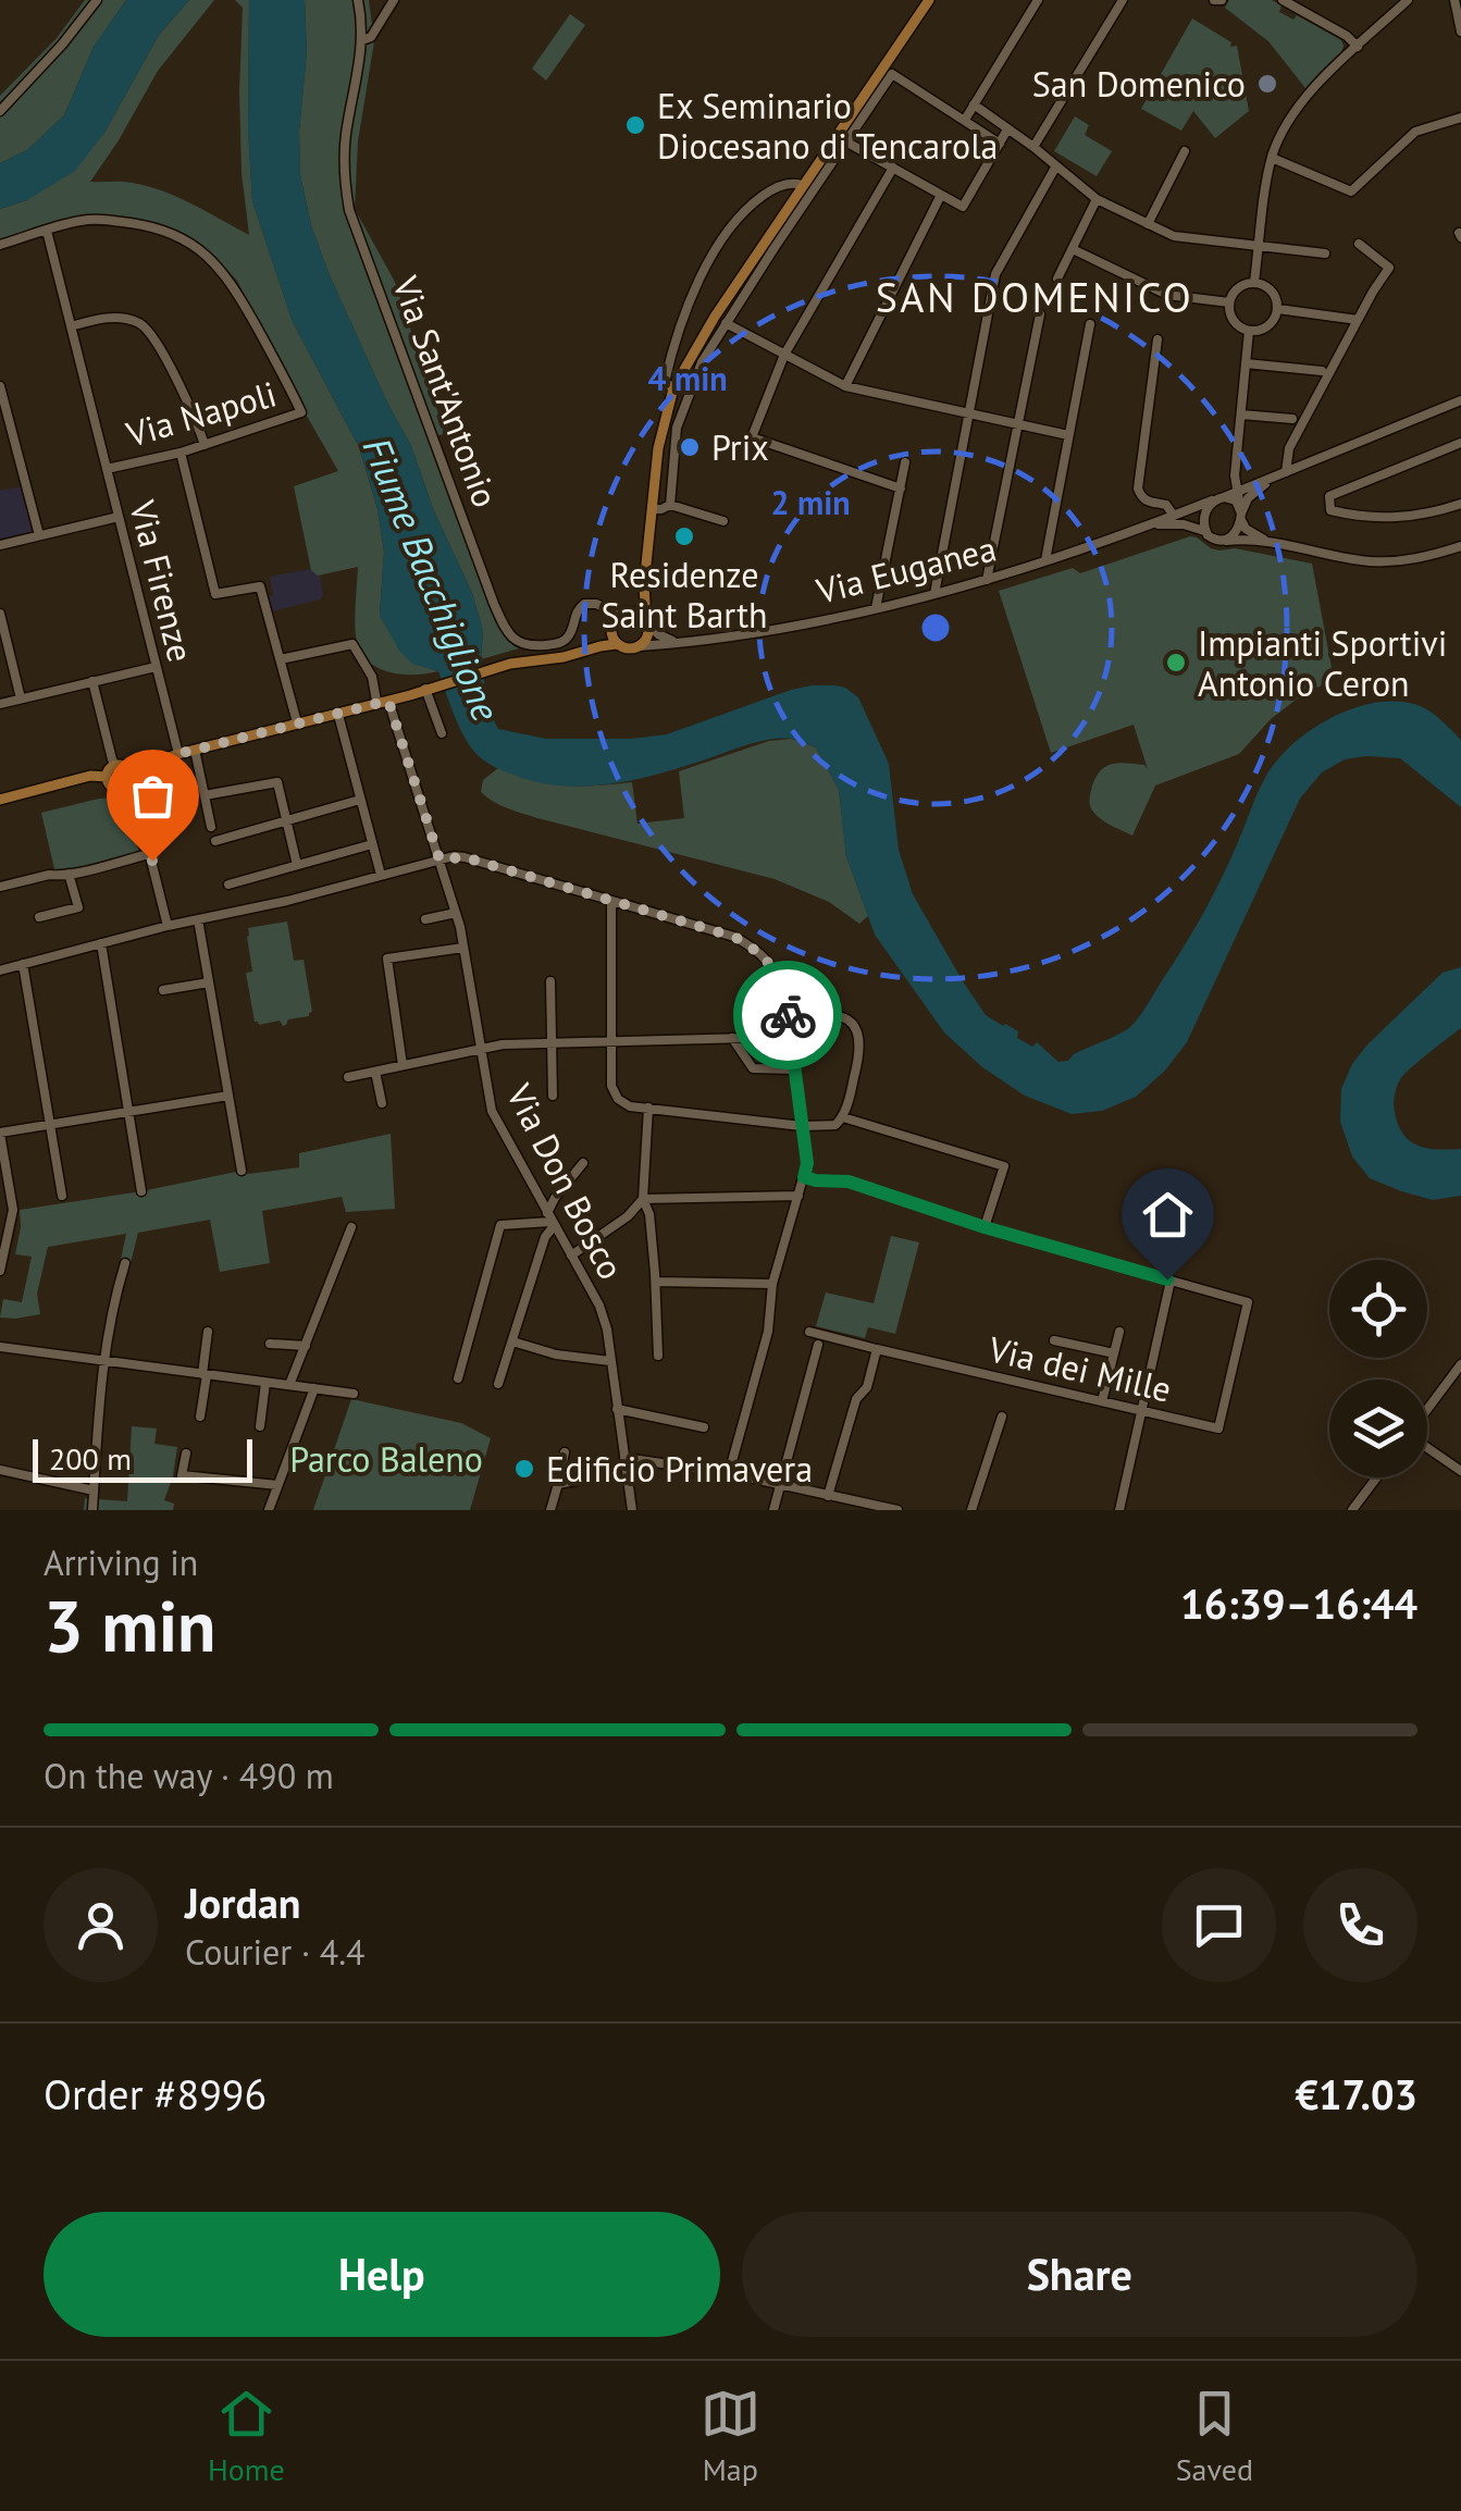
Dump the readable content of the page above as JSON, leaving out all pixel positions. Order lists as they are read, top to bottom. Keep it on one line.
{"streets":{"main road":["Via Euganea"],"street":["Via Sant'Antonio","Via Napoli","Via Firenze","Via Don Bosco","Via dei Mille"]},"crossings":[["Via Sant'Antonio","Via Euganea"],["Via Napoli","Via Firenze"],["Via Euganea","Via Firenze"],["Via Euganea","Via Don Bosco"]],"districts":["SAN DOMENICO"],"water":["Fiume Bacchiglione"],"parks":["Parco Baleno"],"places":["San Domenico","Ex Seminario Diocesano di Tencarola","Prix","Residenze Saint Barth","Impianti Sportivi Antonio Ceron","Edificio Primavera"],"scale_bar":"200 m","page":{"scale":"200 m","heading":["3 min","Arriving in","16:39–16:44"],"panel":["Jordan","Courier · 4.4","Order #8996","€17.03"],"bar":"On the way · 490 m","buttons":["Help","Share"],"tabs":["Home","Map","Saved"]},"rings":["4 min","2 min"]}
